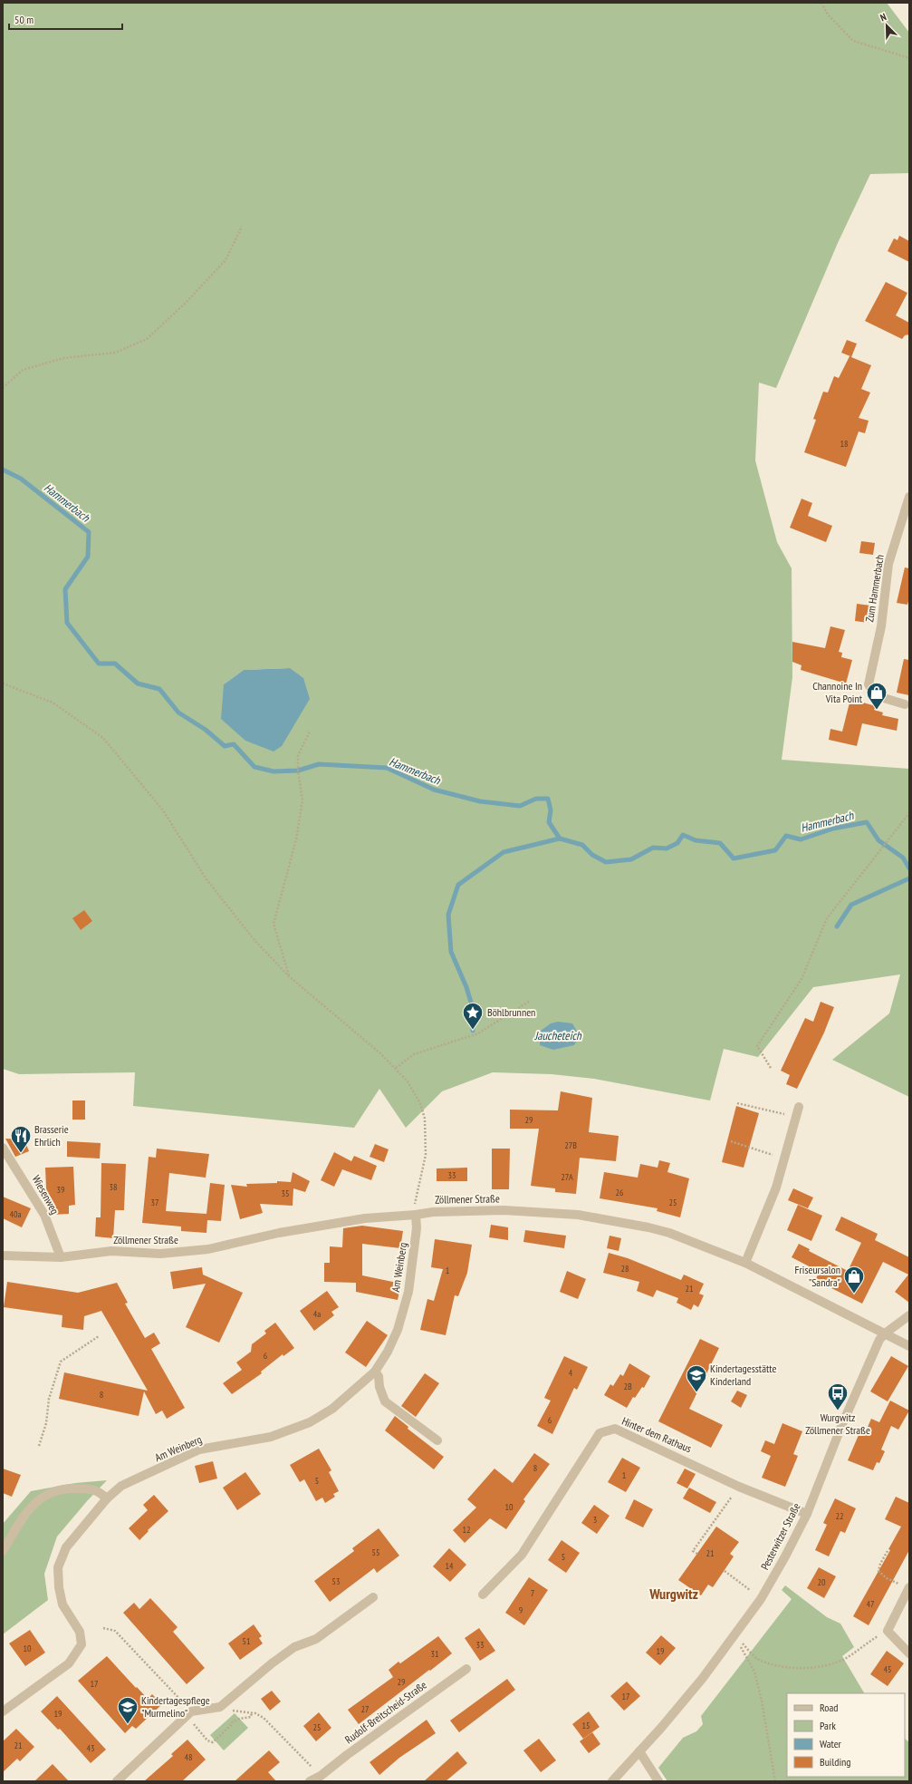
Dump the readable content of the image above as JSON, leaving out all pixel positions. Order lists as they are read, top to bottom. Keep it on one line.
{"streets":{"street":["Zum Hammerbach","Wiesenweg","Zöllmener Straße","Am Weinberg","Hinter dem Rathaus","Pesterwitzer Straße","Rudolf-Breitscheid-Straße"]},"crossings":[["Wiesenweg","Zöllmener Straße"],["Zöllmener Straße","Am Weinberg"],["Zöllmener Straße","Pesterwitzer Straße"],["Hinter dem Rathaus","Pesterwitzer Straße"]],"districts":["Wurgwitz"],"water":["Hammerbach","Jaucheteich"],"places":{"shop":["Channoine In Vita Point","Friseursalon \"Sandra\""],"place":["Böhlbrunnen"],"restaurant":["Brasserie Ehrlich"],"school or university":["Kindertagesstätte Kinderland","Kindertagespflege \"Murmelino\""],"bus stop":["Wurgwitz Zöllmener Straße"]},"house_numbers":["18","29","27B","33","27A","38","39","26","35","37","25","40a","28","1","21","4a","6","4","2B","8","6","8","1","5","10","22","3","12","55","21","5","14","53","20","7","47","9","51","33","10","19","31","45","29","17","17","27","19","15","25","21","43","48"],"legend":["Road","Park","Water","Building"],"scale_bar":"50 m","north":"top left"}
